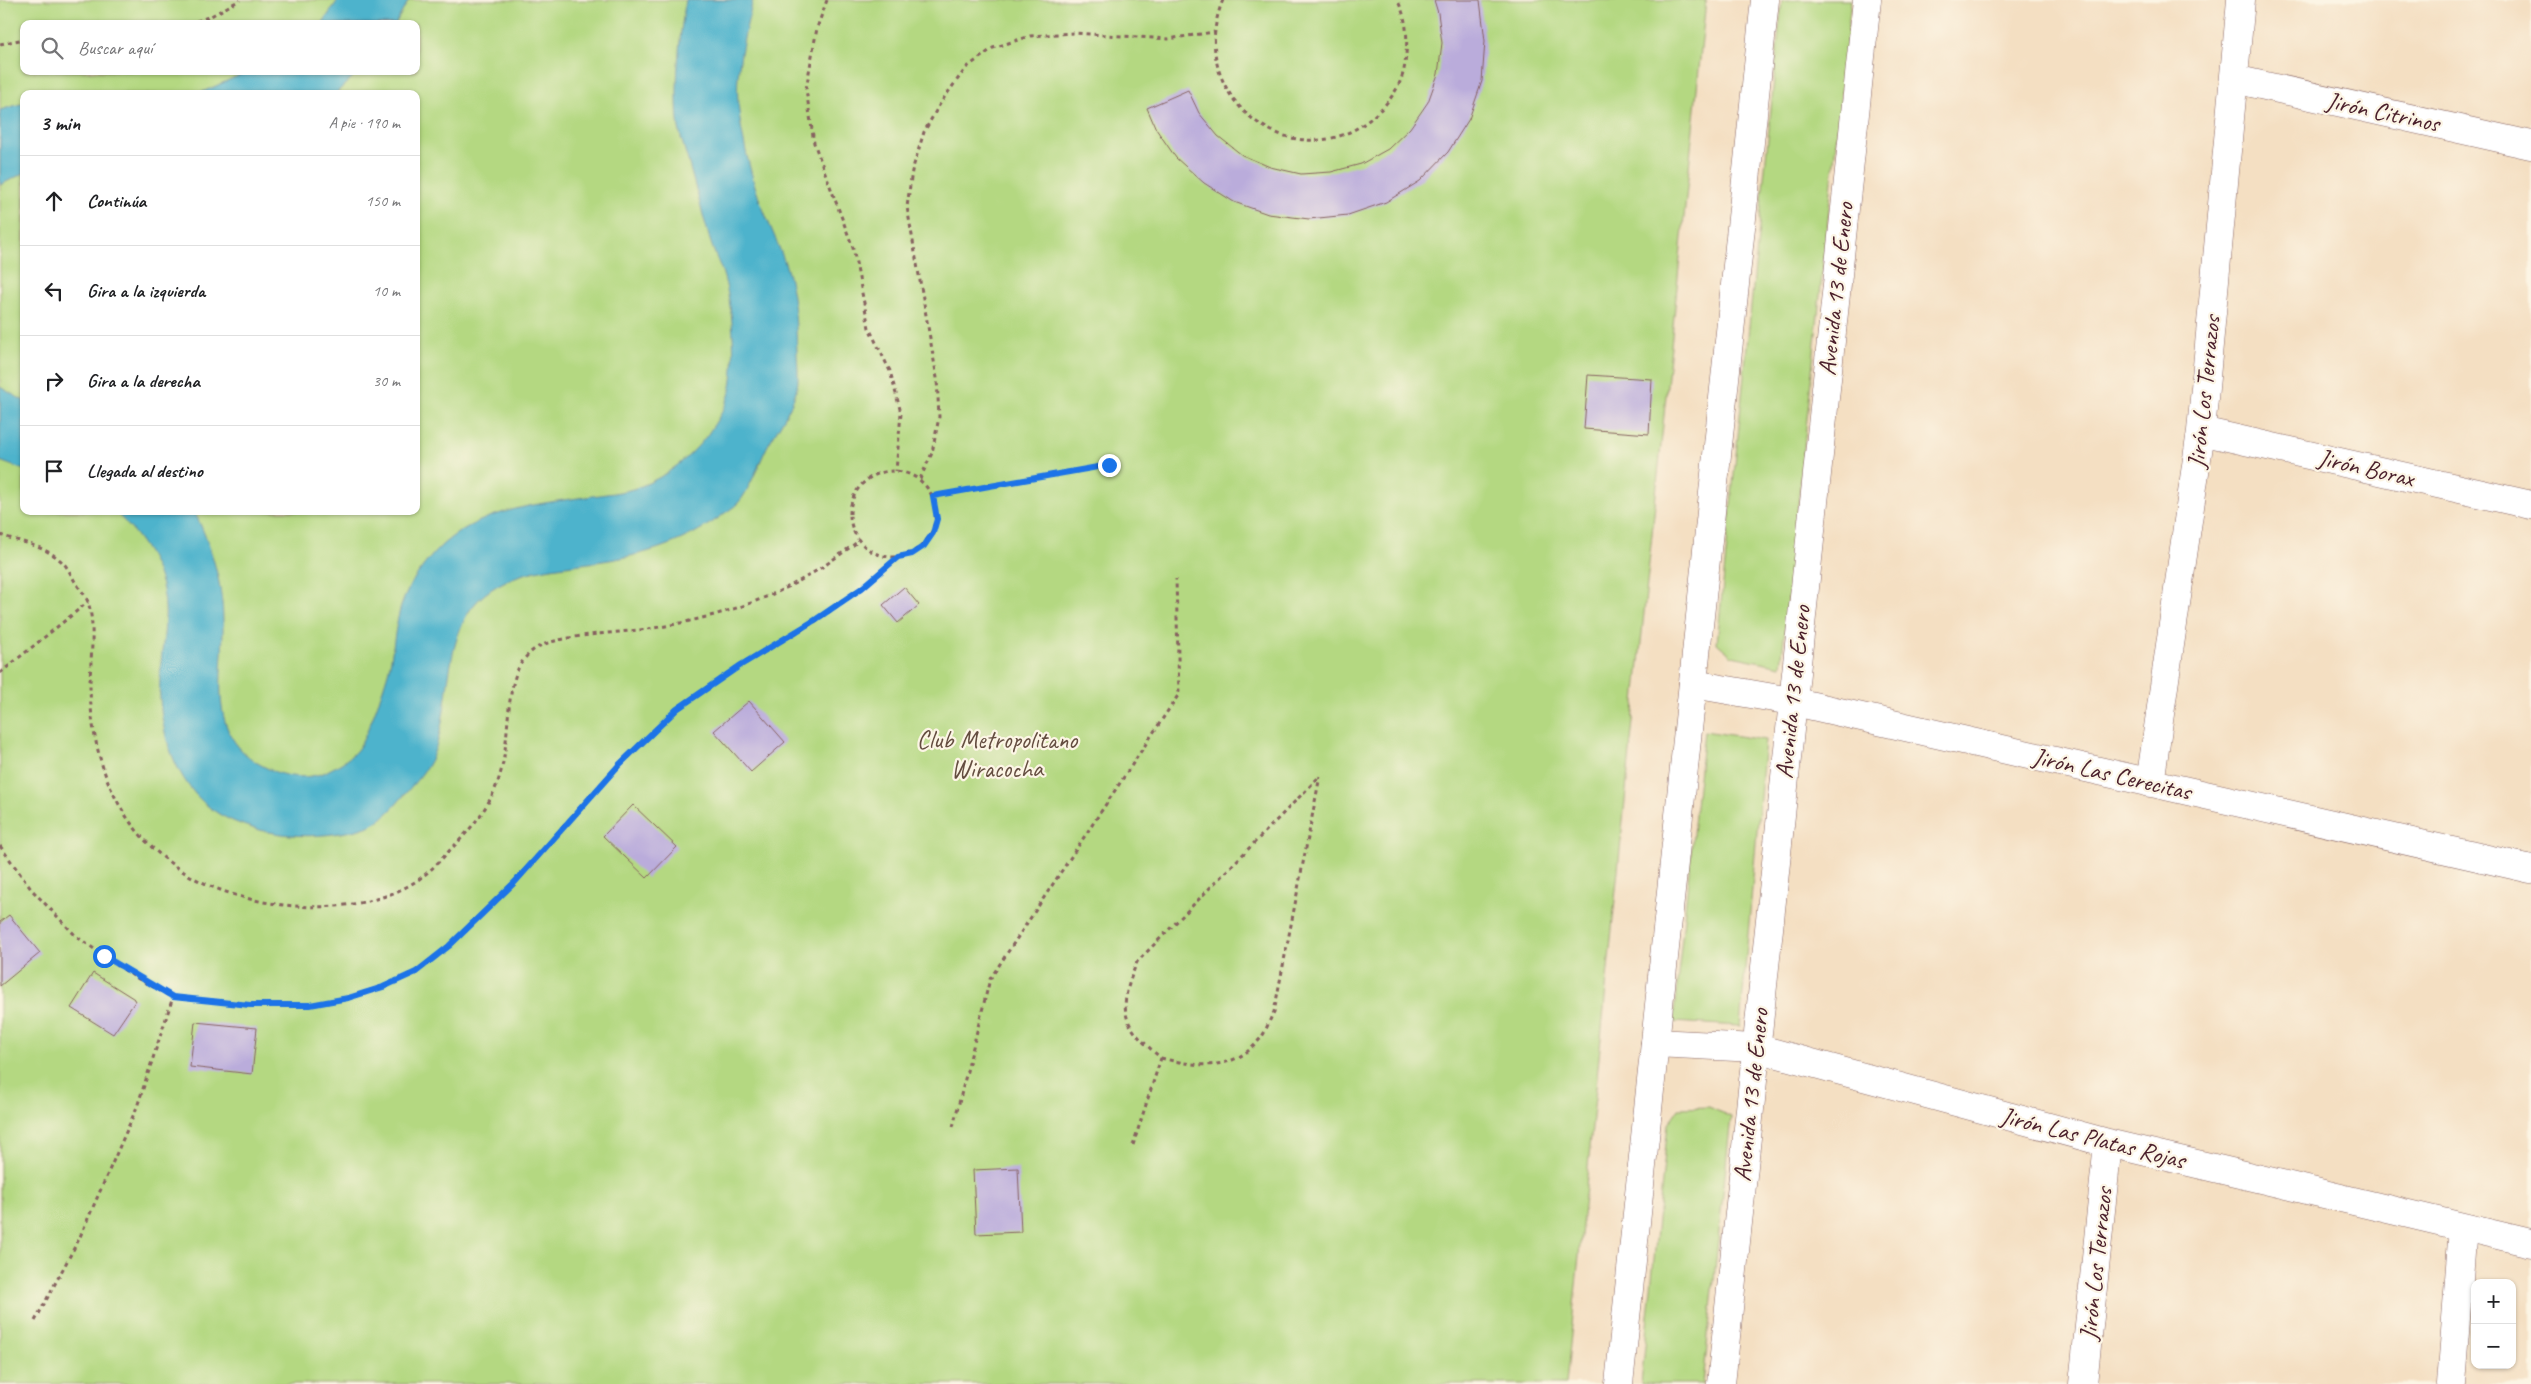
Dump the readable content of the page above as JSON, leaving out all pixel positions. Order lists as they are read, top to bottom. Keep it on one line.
{"streets":{"street":["Jirón Citrinos","Avenida 13 de Enero","Jirón Los Terrazos","Jirón Borax","Jirón Las Cerecitas","Jirón Las Platas Rojas"]},"crossings":[["Jirón Citrinos","Jirón Los Terrazos"],["Avenida 13 de Enero","Jirón Las Cerecitas"],["Avenida 13 de Enero","Jirón Las Platas Rojas"],["Jirón Los Terrazos","Jirón Borax"],["Jirón Los Terrazos","Jirón Las Cerecitas"],["Jirón Los Terrazos","Jirón Las Platas Rojas"]],"parks":["Club Metropolitano Wiracocha"],"page":{"search":"Buscar aquí","heading":["3 min","A pie · 190 m"],"list":[["Continúa","150 m"],["Gira a la izquierda","10 m"],["Gira a la derecha","30 m"],"Llegada al destino"],"map_buttons":["+","−"]}}
